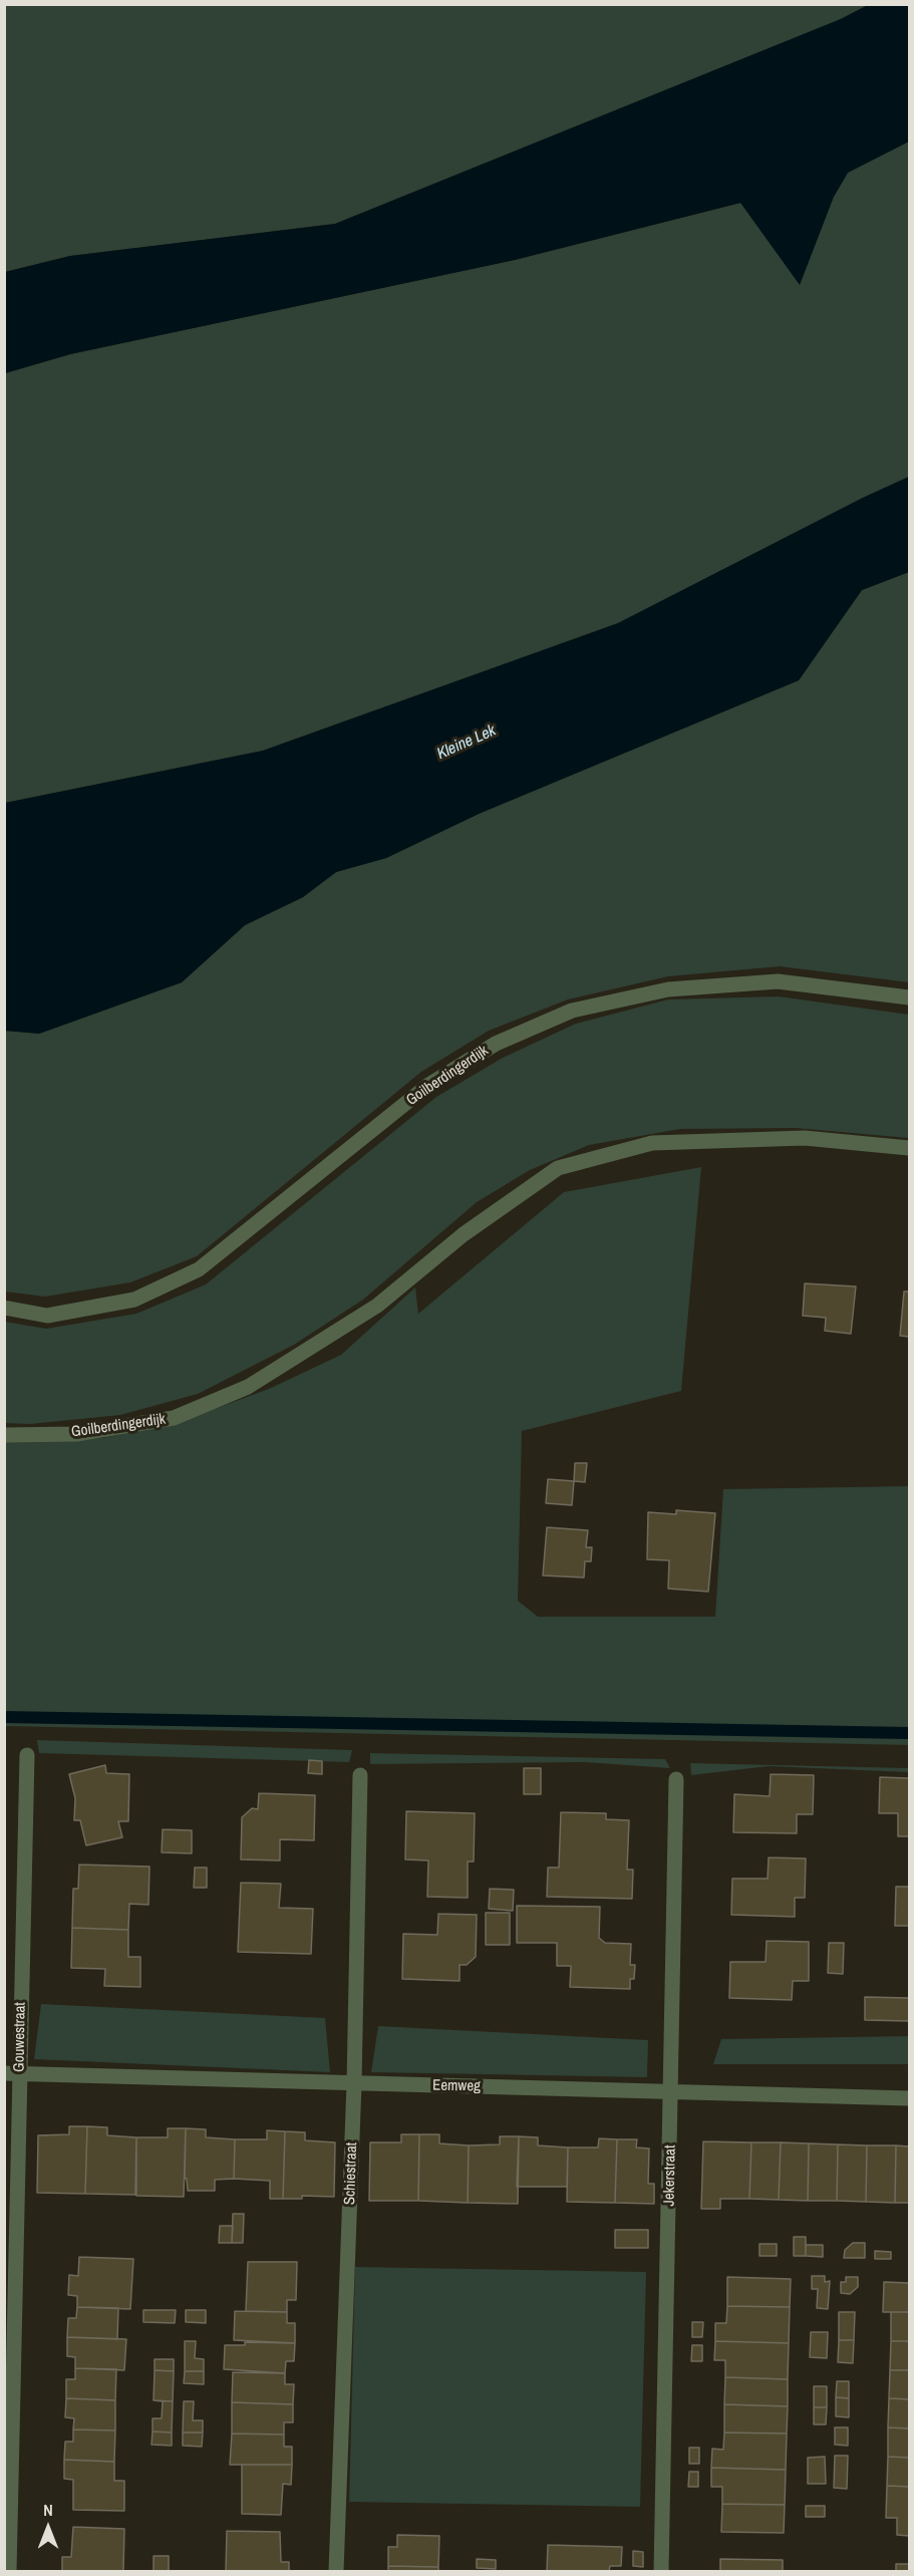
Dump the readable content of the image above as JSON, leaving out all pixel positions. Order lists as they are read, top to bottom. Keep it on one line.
{"streets":{"street":["Goilberdingerdijk","Gouwestraat","Eemweg","Schiestraat","Jekerstraat"]},"crossings":[["Gouwestraat","Eemweg"],["Eemweg","Schiestraat"],["Eemweg","Jekerstraat"]],"water":["Kleine Lek"],"north":"top"}
